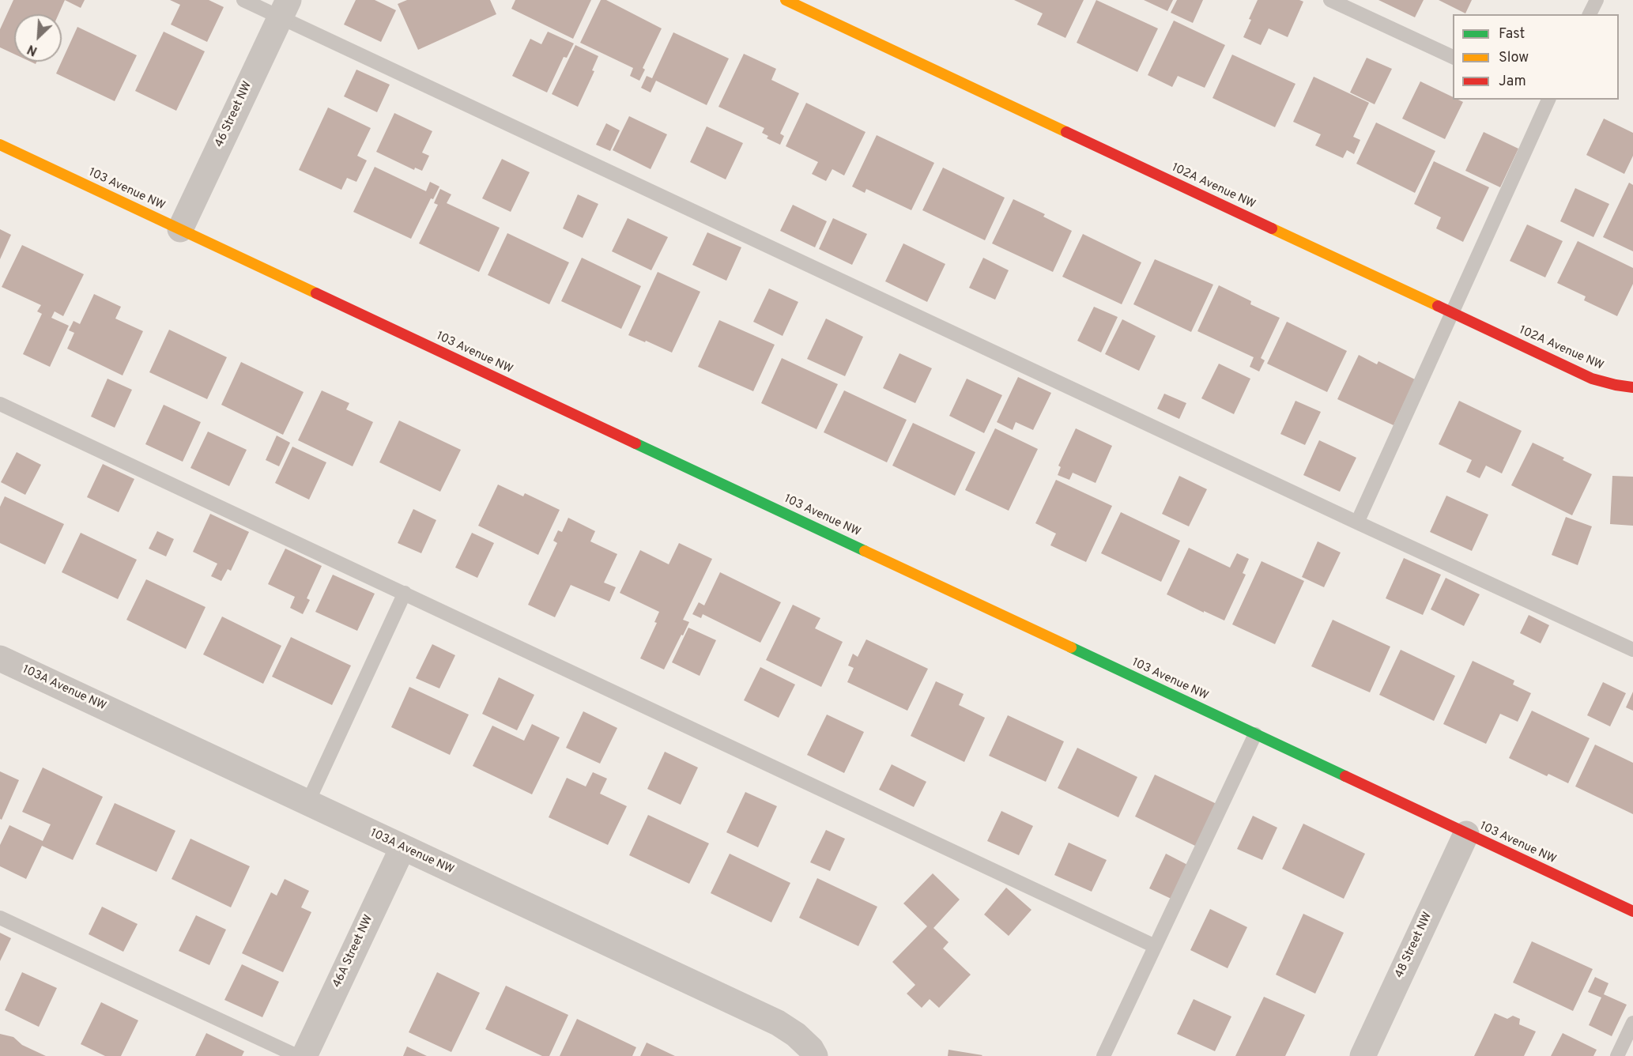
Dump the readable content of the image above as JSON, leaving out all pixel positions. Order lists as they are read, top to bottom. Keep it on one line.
{"streets":{"street":["46 Street NW","102A Avenue NW","103 Avenue NW","103A Avenue NW","48 Street NW","46A Street NW"]},"crossings":[["46 Street NW","103 Avenue NW"],["103 Avenue NW","48 Street NW"],["103A Avenue NW","46A Street NW"]],"legend":["Fast","Slow","Jam"],"north":"bottom left"}
